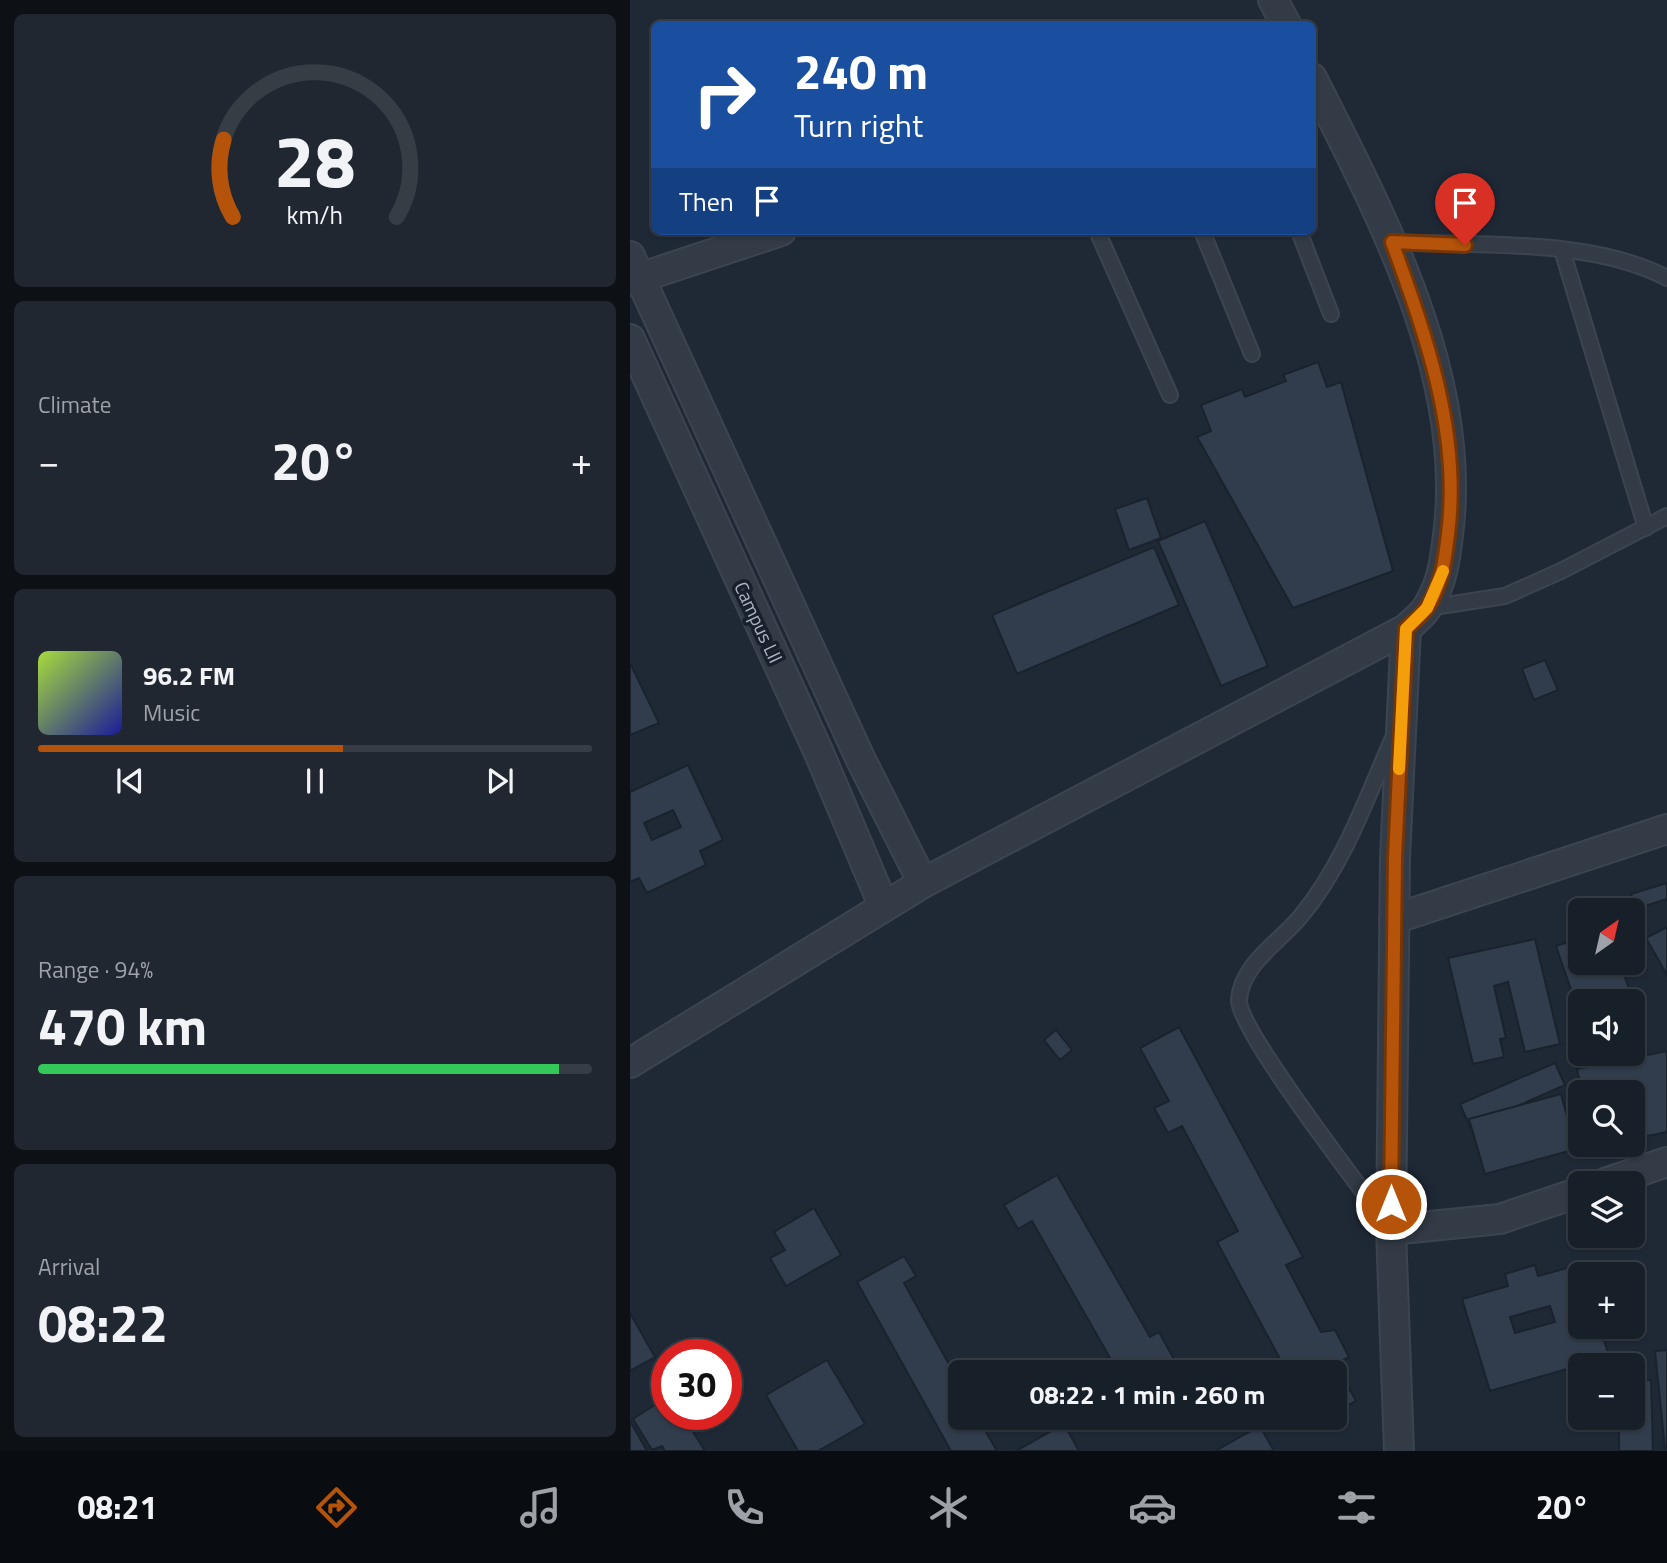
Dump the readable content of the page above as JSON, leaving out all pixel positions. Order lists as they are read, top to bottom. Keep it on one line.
{"streets":{"street":["Campus Lll"]},"north":"top right","page":{"turn":["240 m","Turn right"],"then":"Then","tile":["Climate",["Range · 94%","470 km"],["Arrival","08:22"]],"heat":["−","20°","+"],"song":["96.2 FM","Music"],"map_buttons":["+","−"],"limit":"30","trip":"08:22 · 1 min · 260 m","tabs":["08:21","20°"],"gauge":["28","km/h"]}}
